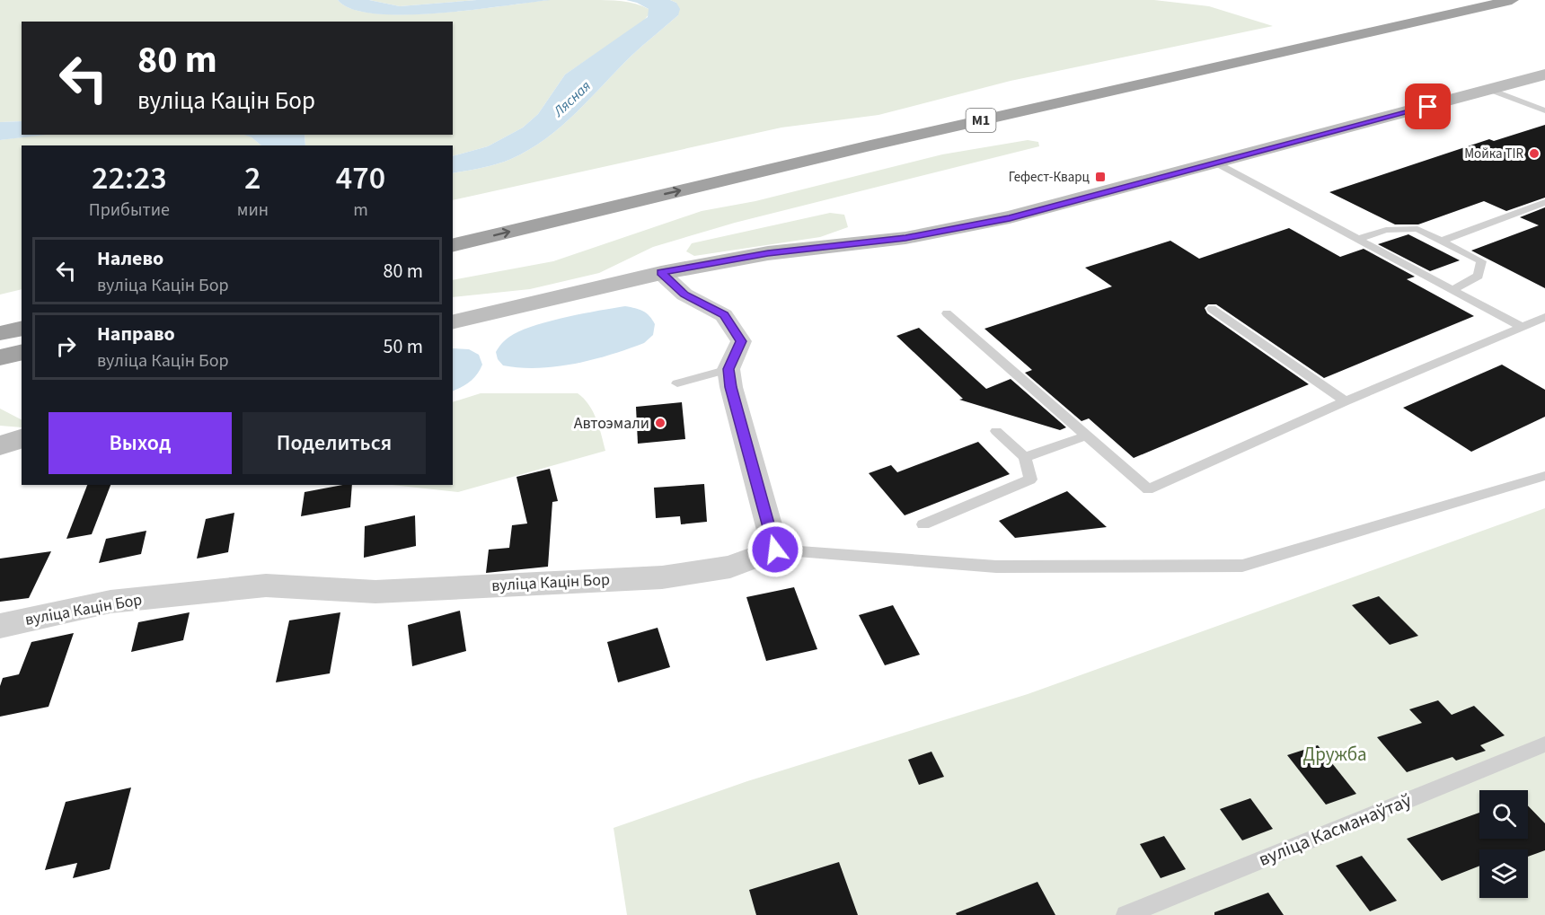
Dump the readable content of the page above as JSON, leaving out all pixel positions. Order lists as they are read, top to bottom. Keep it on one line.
{"streets":{"highway":["М1"],"street":["вуліца Кацін Бор"],"lane":["вуліца Касманаўтаў"]},"water":["Лясная"],"parks":["Дружба"],"places":{"other":["Мойка TIR","Автоэмали"],"transit":["Гефест-Кварц"]},"page":{"turn":["80 m","вуліца Кацін Бор"],"eta":["22:23","Прибытие","2","мин","470","m"],"list":[{"name":"Налево","note":"вуліца Кацін Бор","value":"80 m"},{"name":"Направо","note":"вуліца Кацін Бор","value":"50 m"}],"buttons":["Выход","Поделиться"]}}
